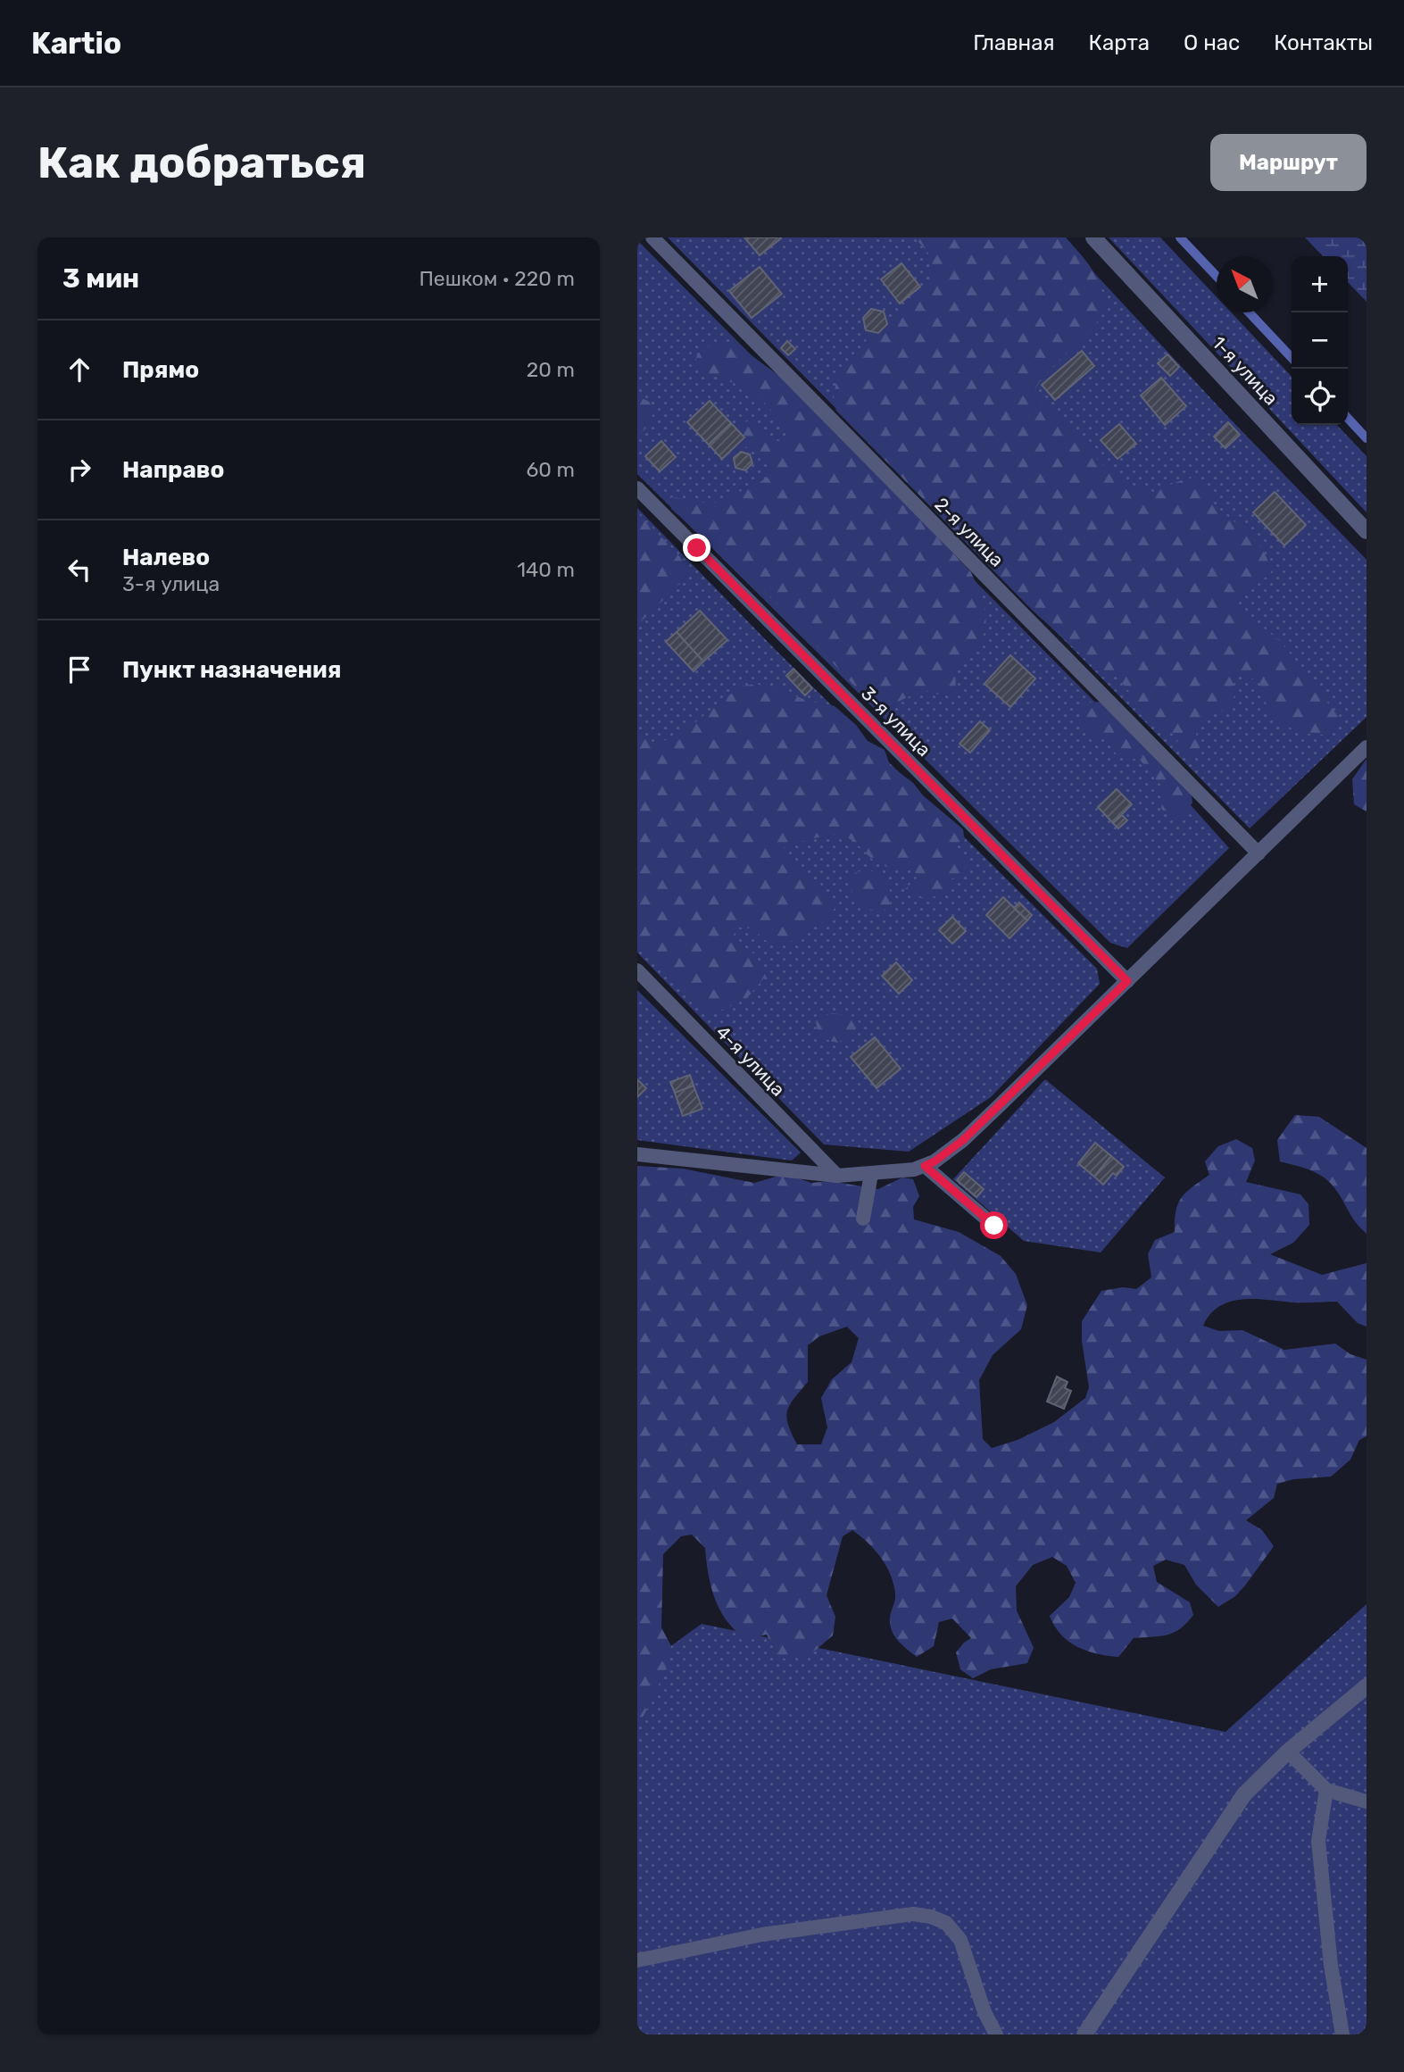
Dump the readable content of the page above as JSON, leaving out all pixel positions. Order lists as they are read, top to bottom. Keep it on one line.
{"streets":{"street":["1-я улица"],"lane":["2-я улица","3-я улица","4-я улица"]},"north":"top left","page":{"header":"Kartio","nav":["Главная","Карта","О нас","Контакты"],"buttons":"Маршрут","title":"Как добраться","heading":["3 мин","Пешком · 220 m"],"map_buttons":["+","−"],"list":[["Прямо","20 m"],["Направо","60 m"],["Налево","3-я улица","140 m"],"Пункт назначения"]}}
